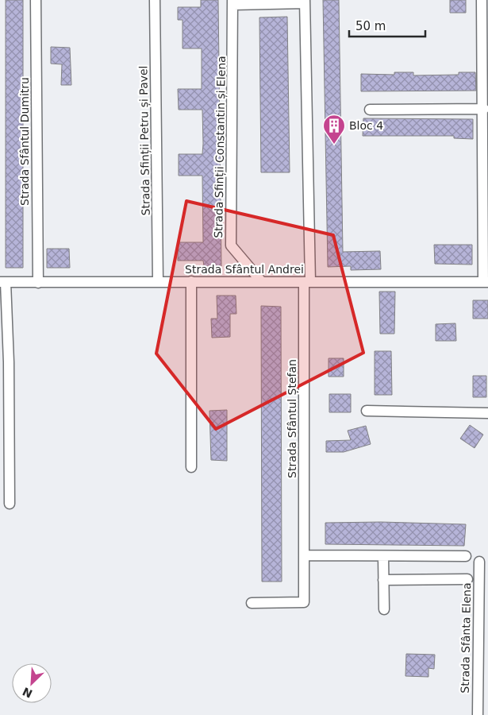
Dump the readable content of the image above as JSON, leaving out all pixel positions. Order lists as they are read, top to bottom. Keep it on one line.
{"streets":{"street":["Strada Sfinții Petru și Pavel","Strada Sfântul Dumitru","Strada Sfinții Constantin și Elena","Strada Sfântul Andrei","Strada Sfântul Ștefan","Strada Sfânta Elena"]},"crossings":[["Strada Sfinții Petru și Pavel","Strada Sfântul Andrei"],["Strada Sfântul Dumitru","Strada Sfântul Andrei"],["Strada Sfinții Constantin și Elena","Strada Sfântul Andrei"],["Strada Sfântul Andrei","Strada Sfântul Ștefan"]],"places":{"building":["Bloc 4"]},"scale_bar":"50 m","north":"bottom left"}
